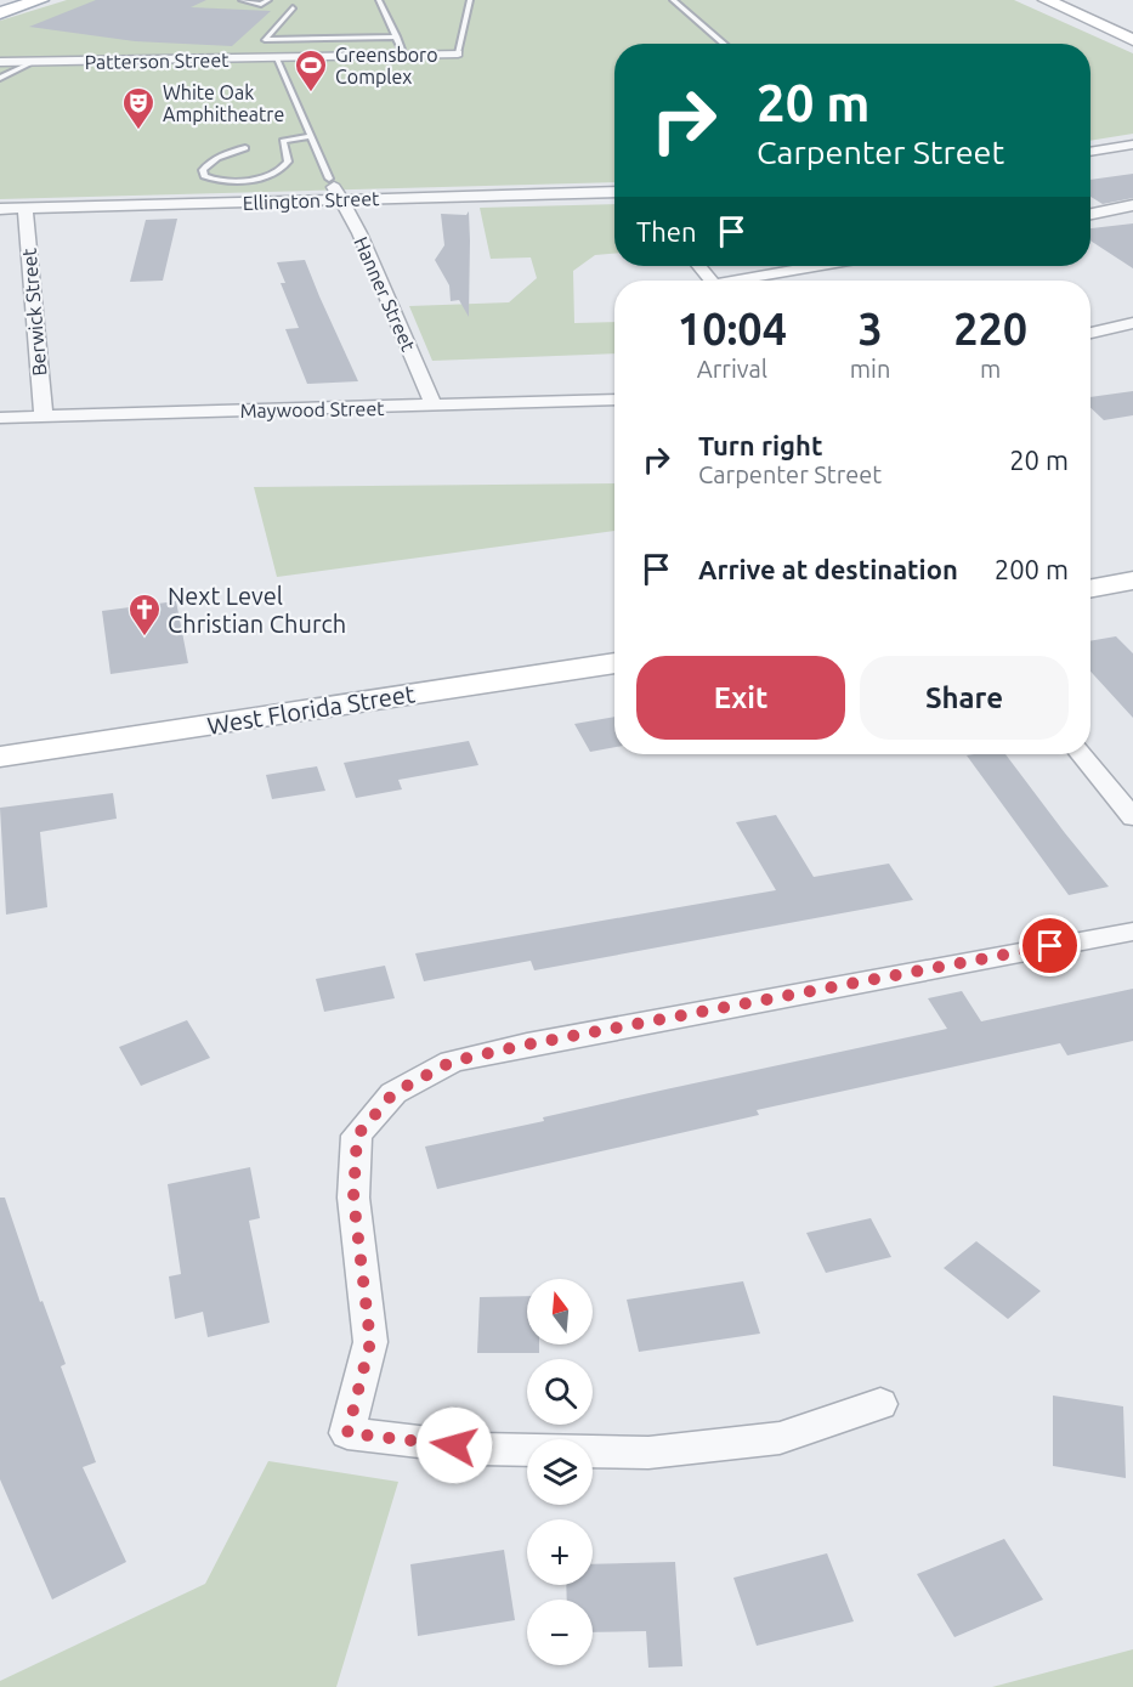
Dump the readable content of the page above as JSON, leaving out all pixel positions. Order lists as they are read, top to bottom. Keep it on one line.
{"streets":{"main road":["West Florida Street"],"street":["Patterson Street","Ellington Street","Hanner Street","Berwick Street","Maywood Street"]},"crossings":[["Ellington Street","Hanner Street"],["Ellington Street","Berwick Street"],["Hanner Street","Maywood Street"],["Berwick Street","Maywood Street"]],"places":{"sports":["Greensboro Complex"],"theatre":["White Oak Amphitheatre"],"church":["Next Level Christian Church"]},"north":"top","page":{"turn":["20 m","Carpenter Street"],"then":"Then","eta":["10:04","Arrival","3","min","220","m"],"list":[{"name":"Turn right","note":"Carpenter Street","value":"20 m"},{"name":"Arrive at destination","value":"200 m"}],"buttons":["Exit","Share"],"map_buttons":["+","−"]}}
